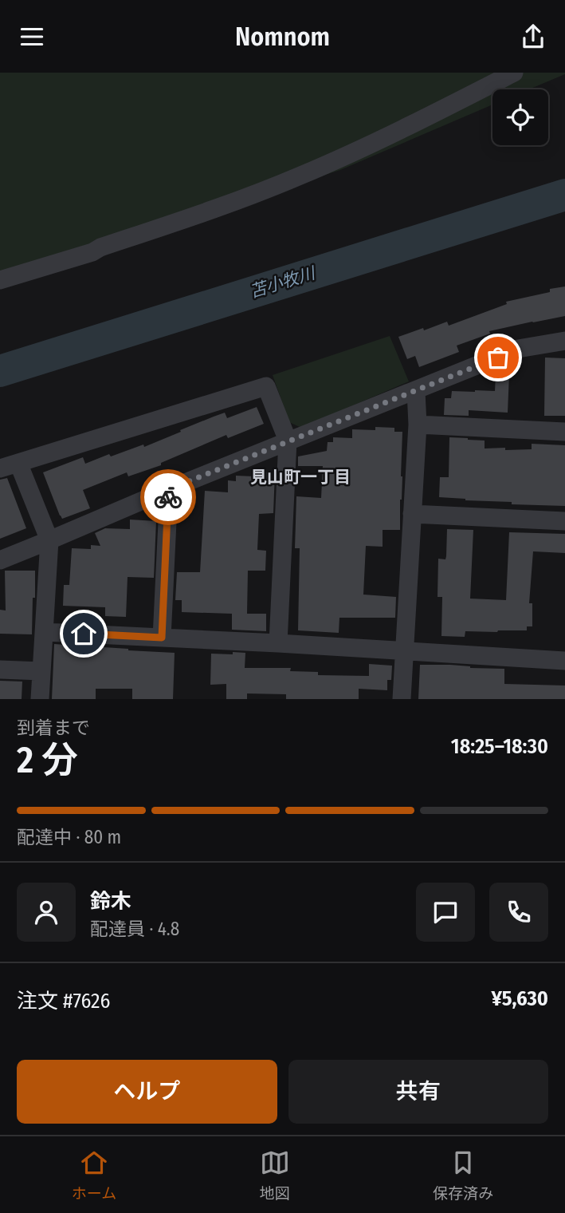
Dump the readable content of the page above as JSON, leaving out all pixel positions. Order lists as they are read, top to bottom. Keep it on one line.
{"districts":["見山町一丁目"],"water":["苫小牧川"],"page":{"header":"Nomnom","heading":["2 分","到着まで","18:25–18:30"],"panel":["鈴木","配達員 · 4.8","注文 #7626","¥5,630"],"bar":"配達中 · 80 m","buttons":["ヘルプ","共有"],"tabs":["ホーム","地図","保存済み"]}}
